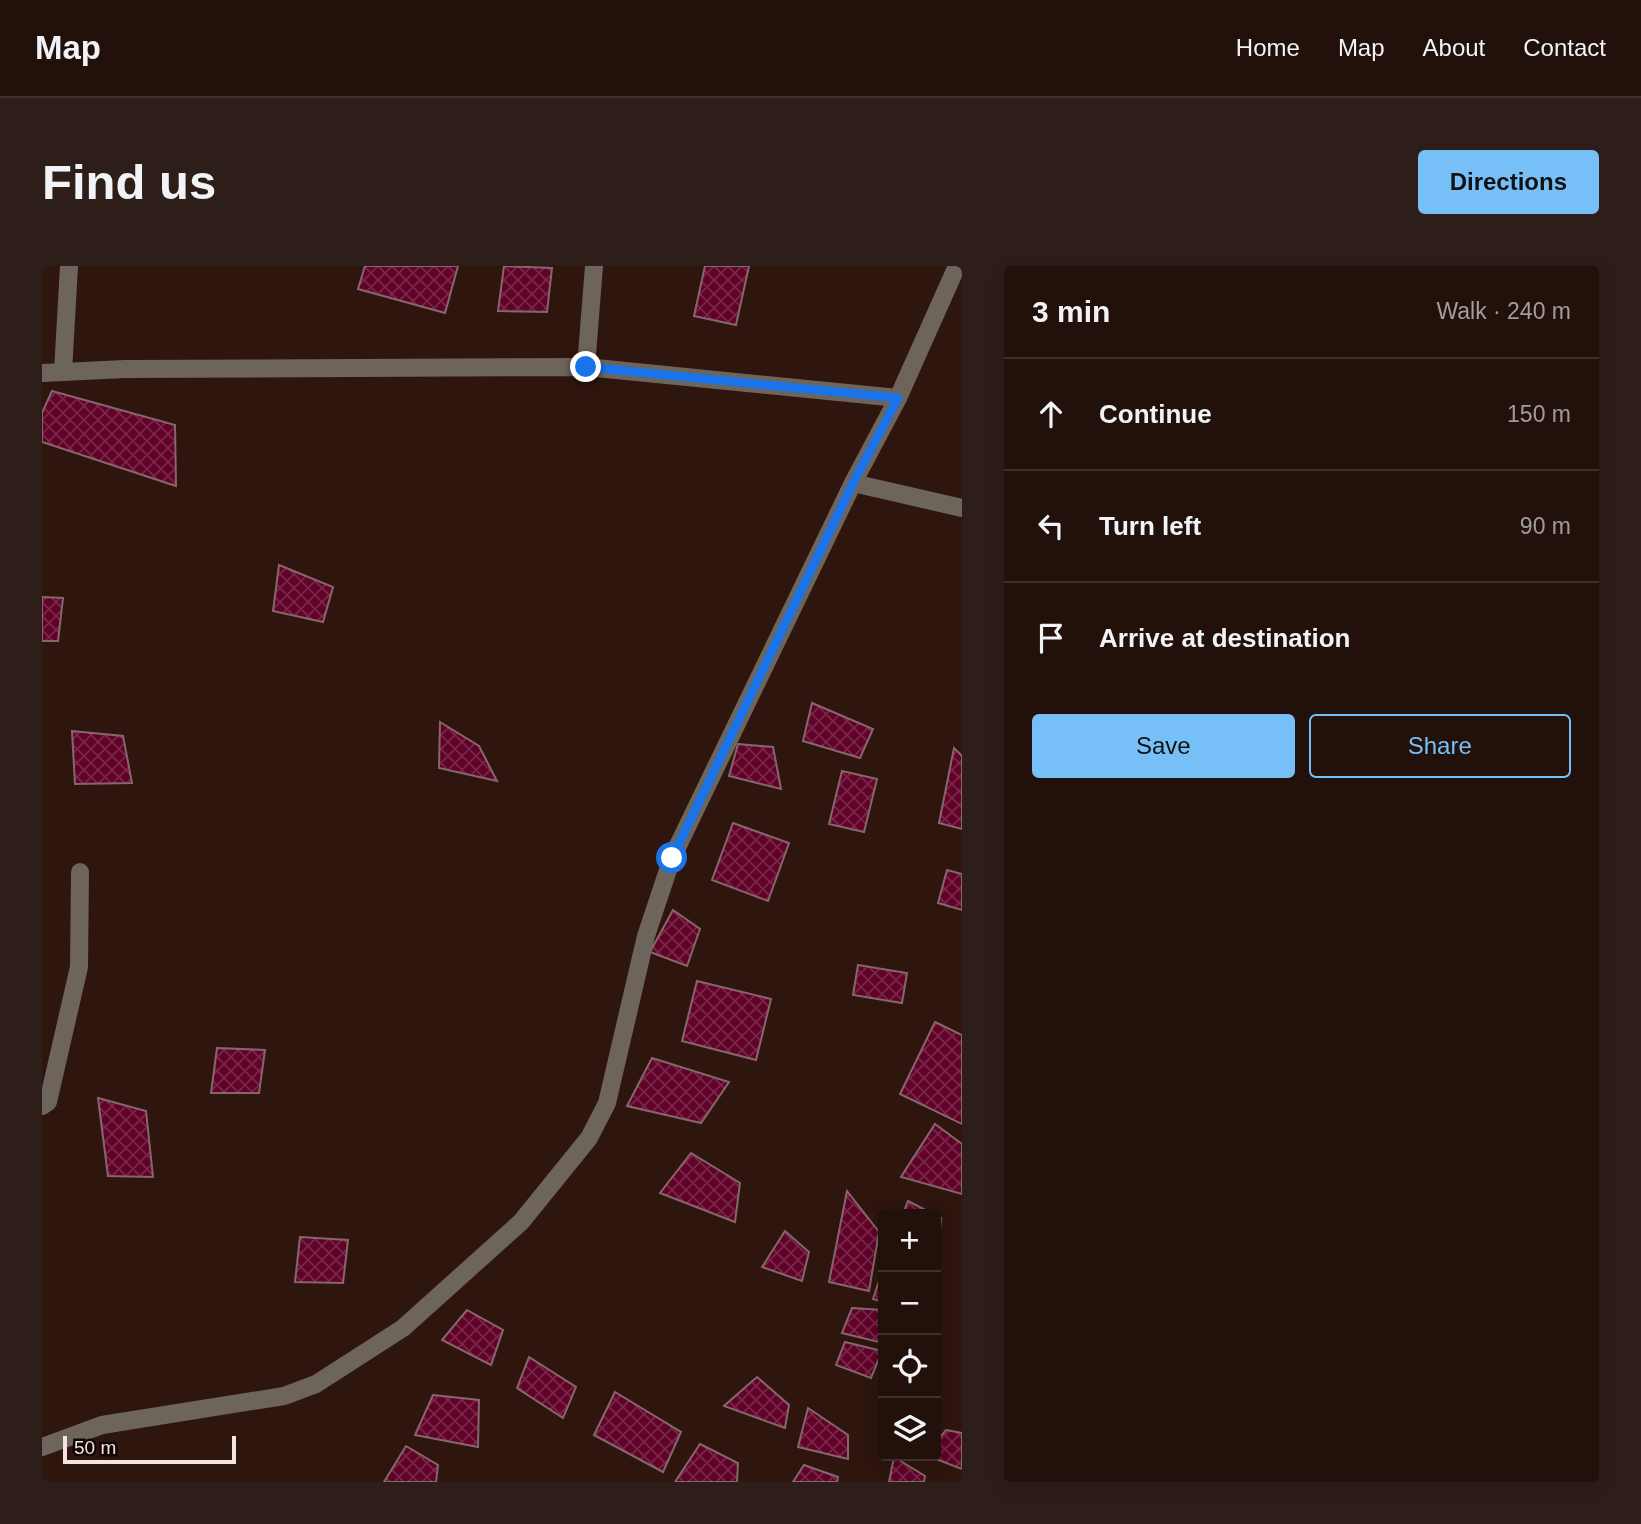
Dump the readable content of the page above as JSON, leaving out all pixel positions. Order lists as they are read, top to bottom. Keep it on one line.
{"scale_bar":"50 m","page":{"header":"Map","nav":["Home","Map","About","Contact"],"buttons":["Directions",["Save","Share"]],"title":"Find us","heading":["3 min","Walk · 240 m"],"list":[["Continue","150 m"],["Turn left","90 m"],"Arrive at destination"],"map_buttons":["+","−"],"scale":"50 m"}}
